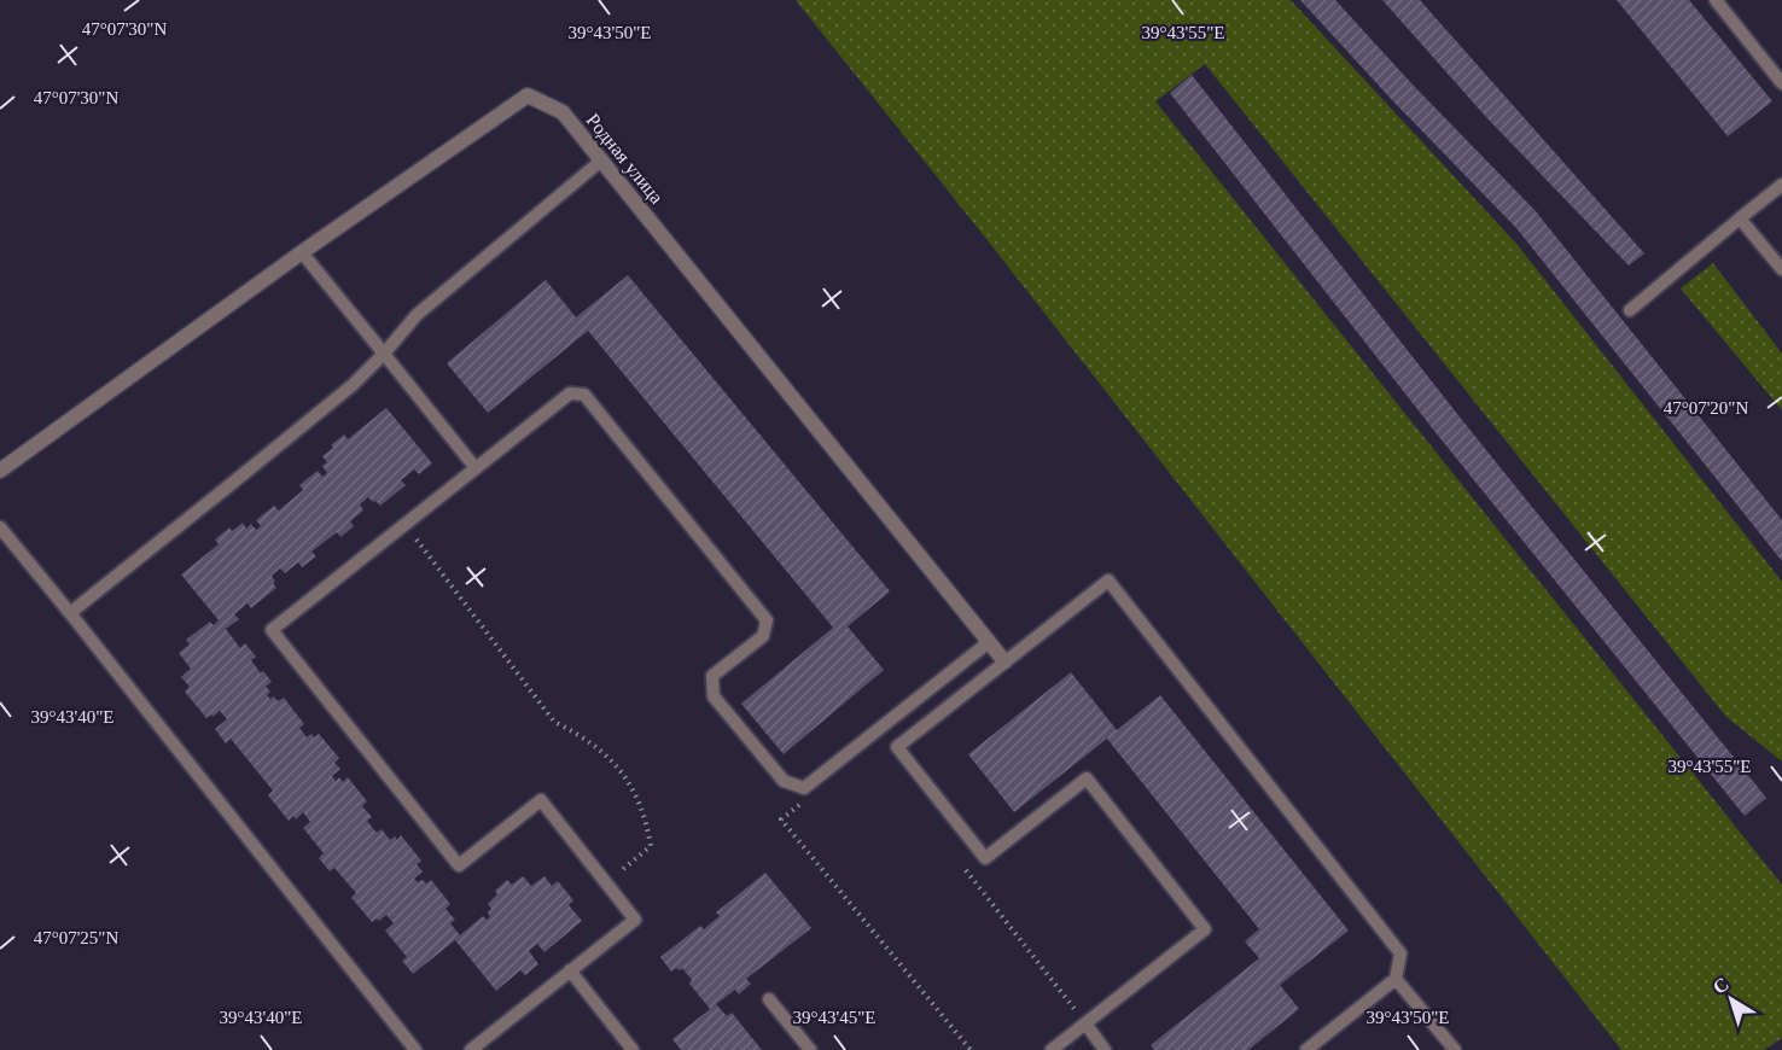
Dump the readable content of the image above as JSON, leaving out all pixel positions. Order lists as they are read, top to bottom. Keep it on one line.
{"streets":{"street":["Родная улица"]},"north":"top left","coordinates":["47°07'30\"N","39°43'50\"E","39°43'55\"E","47°07'20\"N","39°43'40\"E","47°07'25\"N","39°43'45\"E"]}
